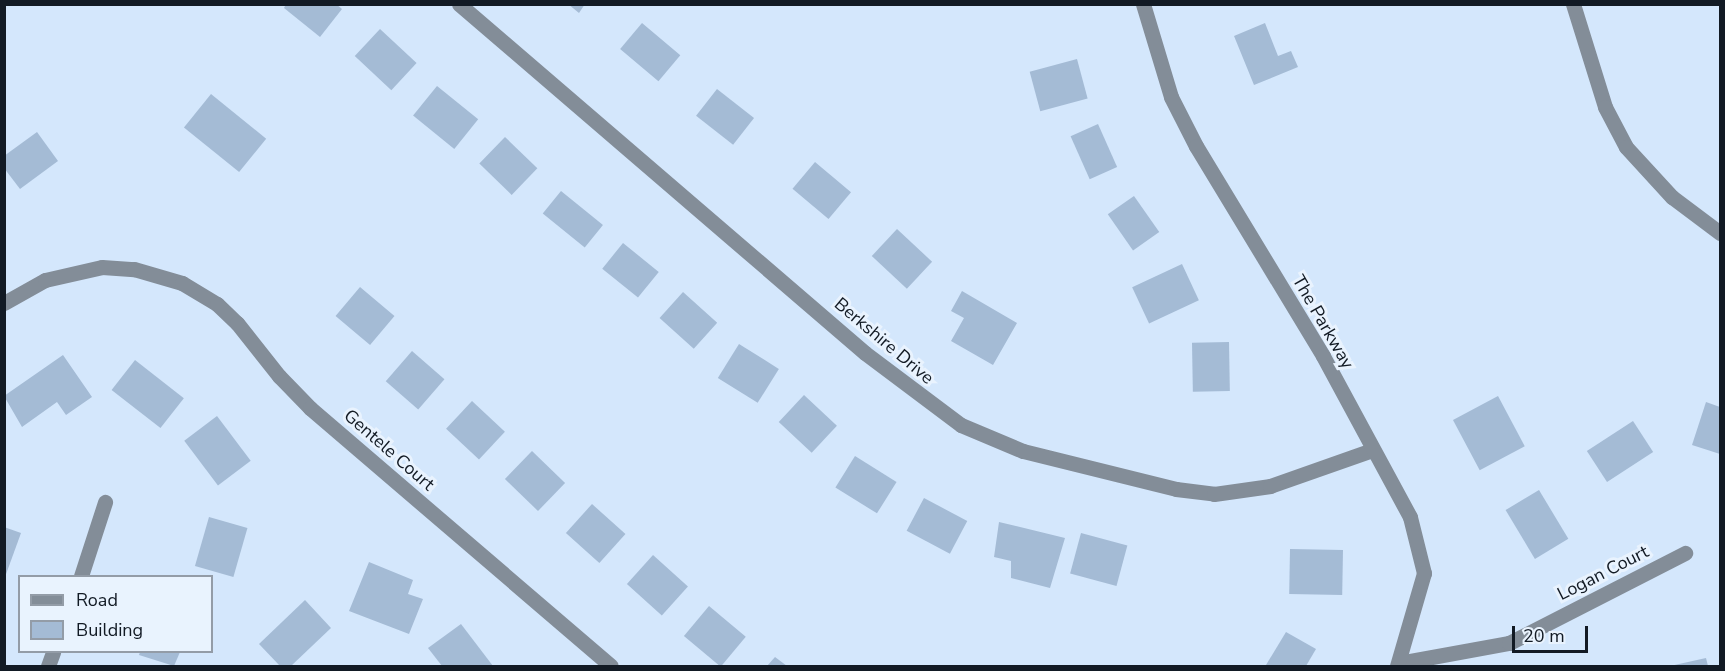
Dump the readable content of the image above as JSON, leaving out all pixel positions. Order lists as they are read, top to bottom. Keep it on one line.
{"streets":{"street":["The Parkway","Berkshire Drive","Gentele Court","Logan Court"]},"crossings":[["The Parkway","Berkshire Drive"],["The Parkway","Logan Court"]],"legend":["Road","Building"],"scale_bar":"20 m"}
